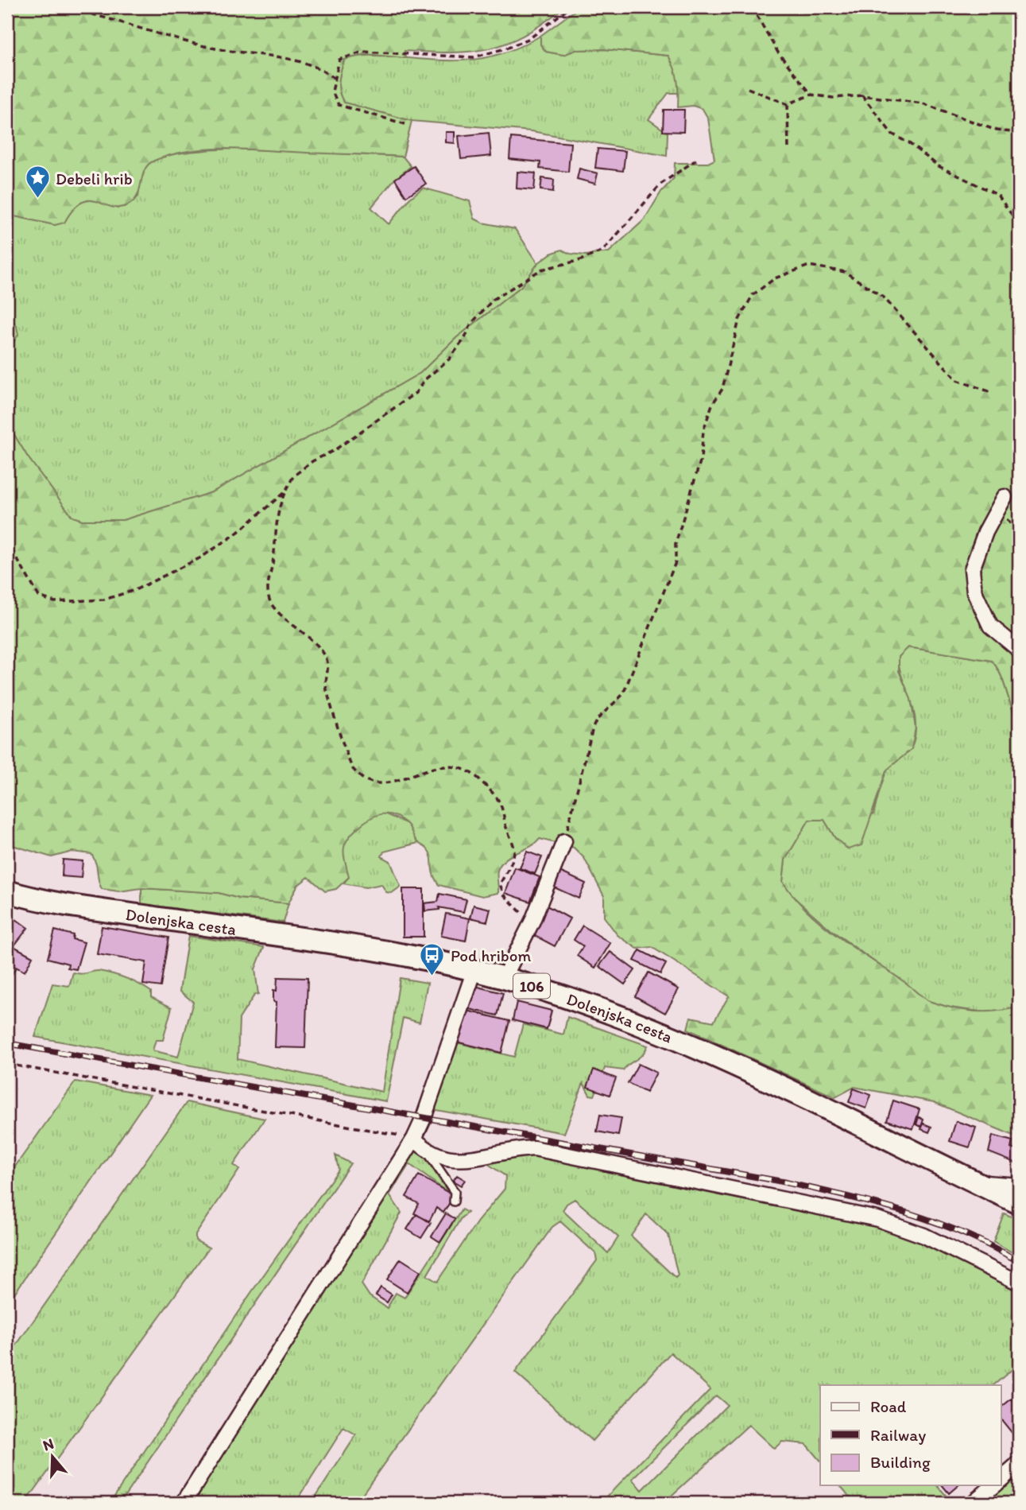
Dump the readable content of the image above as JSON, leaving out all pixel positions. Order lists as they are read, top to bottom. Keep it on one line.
{"streets":{"main road":["Dolenjska cesta","106"]},"places":{"place":["Debeli hrib"],"bus stop":["Pod hribom"]},"legend":["Road","Railway","Building"],"north":"top"}
